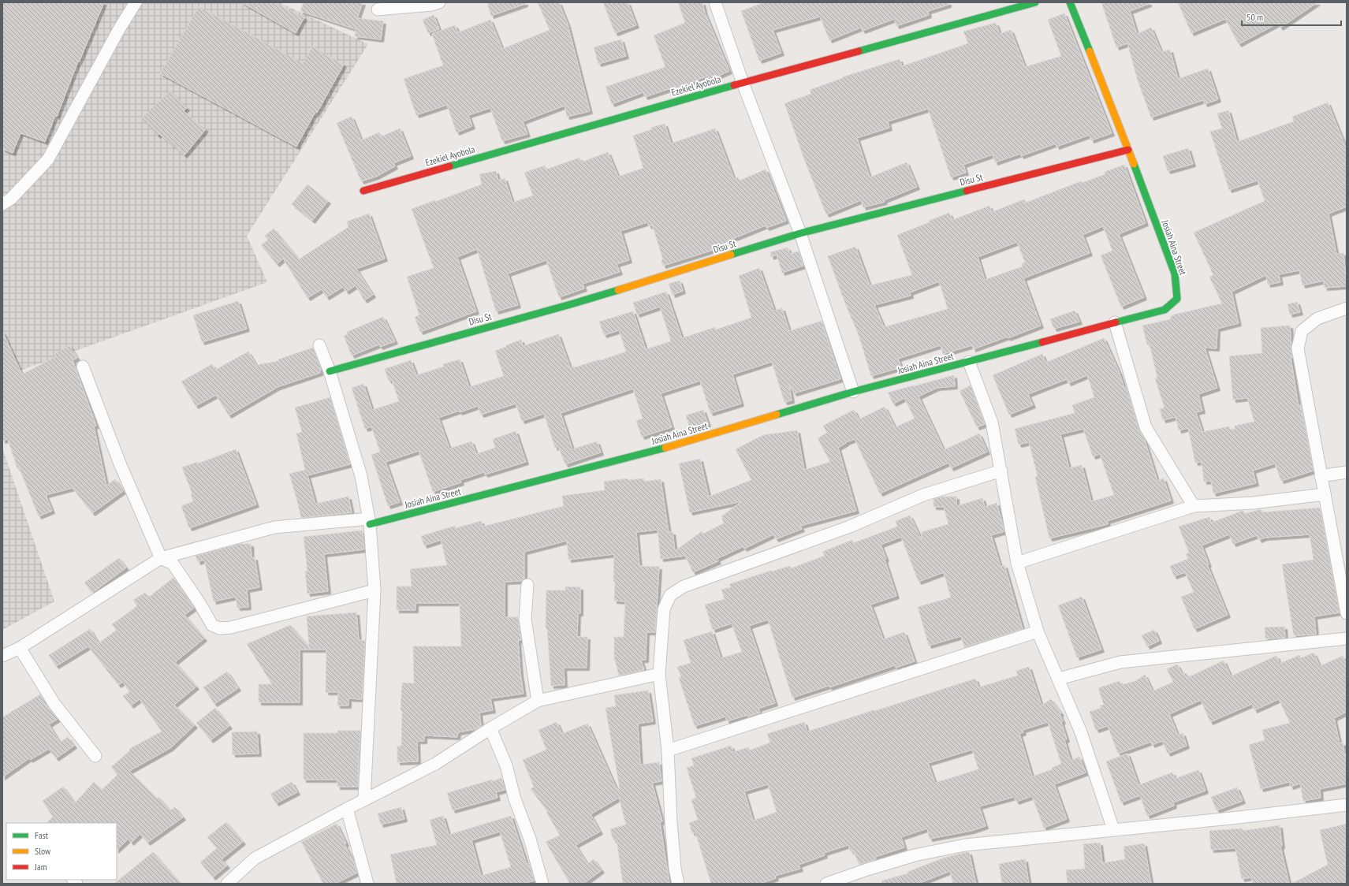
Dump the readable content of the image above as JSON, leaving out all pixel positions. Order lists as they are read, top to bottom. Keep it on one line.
{"streets":{"street":["Ezekiel Ayobola","Disu St","Josiah Aina Street"]},"crossings":[["Disu St","Josiah Aina Street"]],"legend":["Fast","Slow","Jam"],"scale_bar":"50 m"}
